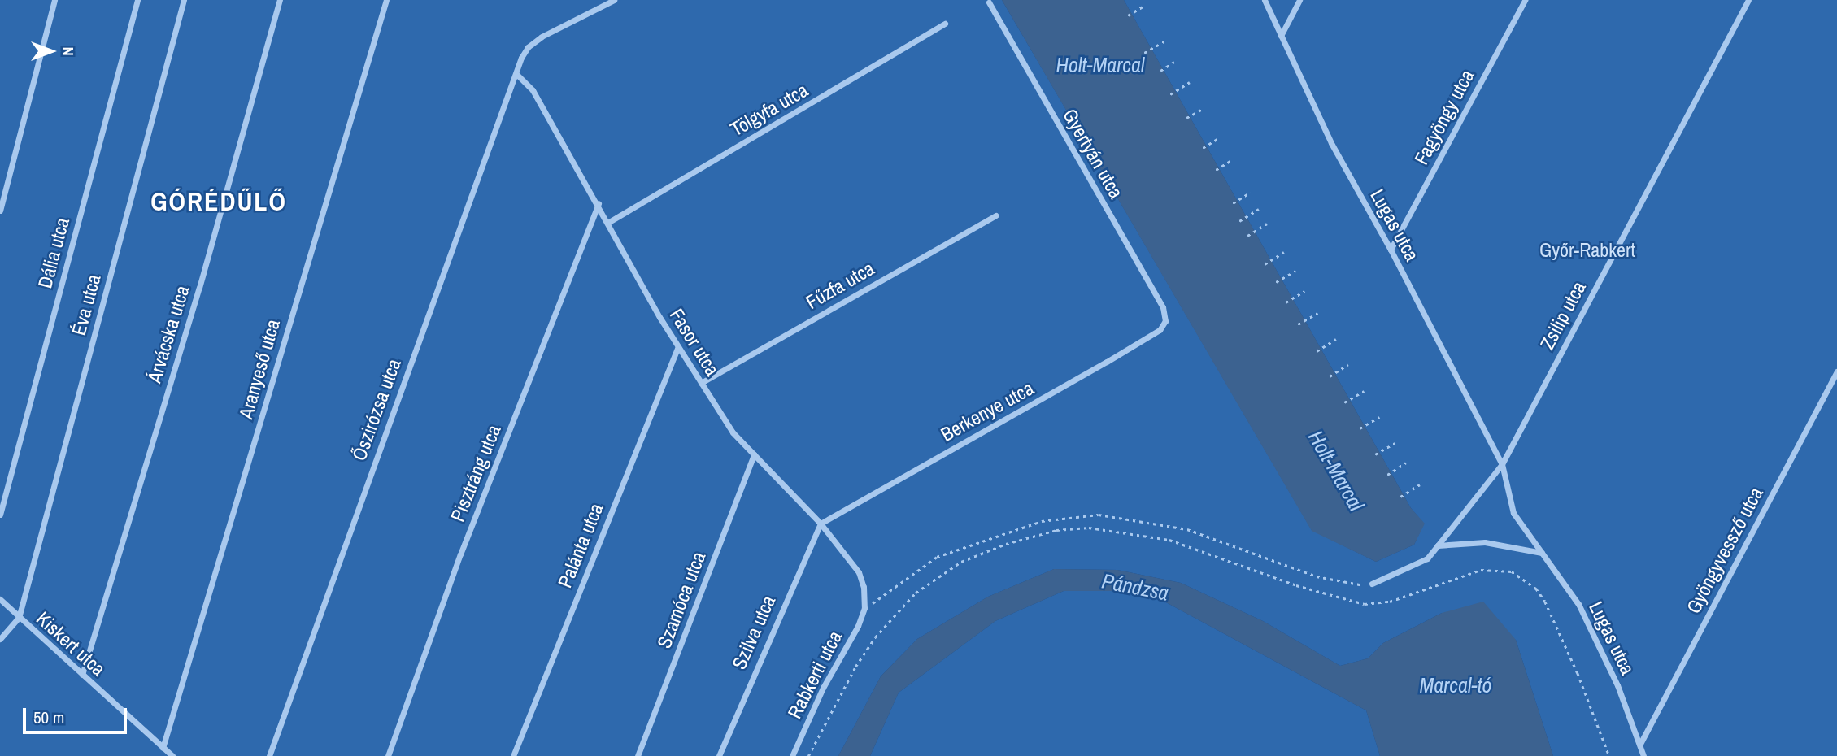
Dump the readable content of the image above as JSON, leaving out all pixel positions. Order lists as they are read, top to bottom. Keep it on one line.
{"streets":{"street":["Tölgyfa utca","Fagyöngy utca","Gyertyán utca","Lugas utca","Dália utca","Fűzfa utca","Éva utca","Zsilip utca","Árvácska utca","Fasor utca","Aranyeső utca","Őszirózsa utca","Berkenye utca","Pisztráng utca","Palánta utca","Gyöngyvessző utca","Szamóca utca","Szilva utca","Kiskert utca","Rabkerti utca"]},"crossings":[["Tölgyfa utca","Fasor utca"],["Fagyöngy utca","Lugas utca"],["Gyertyán utca","Berkenye utca"],["Lugas utca","Zsilip utca"],["Lugas utca","Gyöngyvessző utca"],["Fűzfa utca","Fasor utca"],["Éva utca","Kiskert utca"],["Árvácska utca","Kiskert utca"],["Fasor utca","Őszirózsa utca"],["Fasor utca","Berkenye utca"],["Fasor utca","Pisztráng utca"],["Fasor utca","Palánta utca"],["Fasor utca","Szamóca utca"],["Fasor utca","Szilva utca"],["Fasor utca","Rabkerti utca"],["Aranyeső utca","Kiskert utca"],["Berkenye utca","Szilva utca"]],"districts":["GÓRÉDŰLŐ"],"water":["Holt-Marcal","Pándzsa","Marcal-tó"],"parks":["Győr-Rabkert"],"scale_bar":"50 m","north":"right"}
